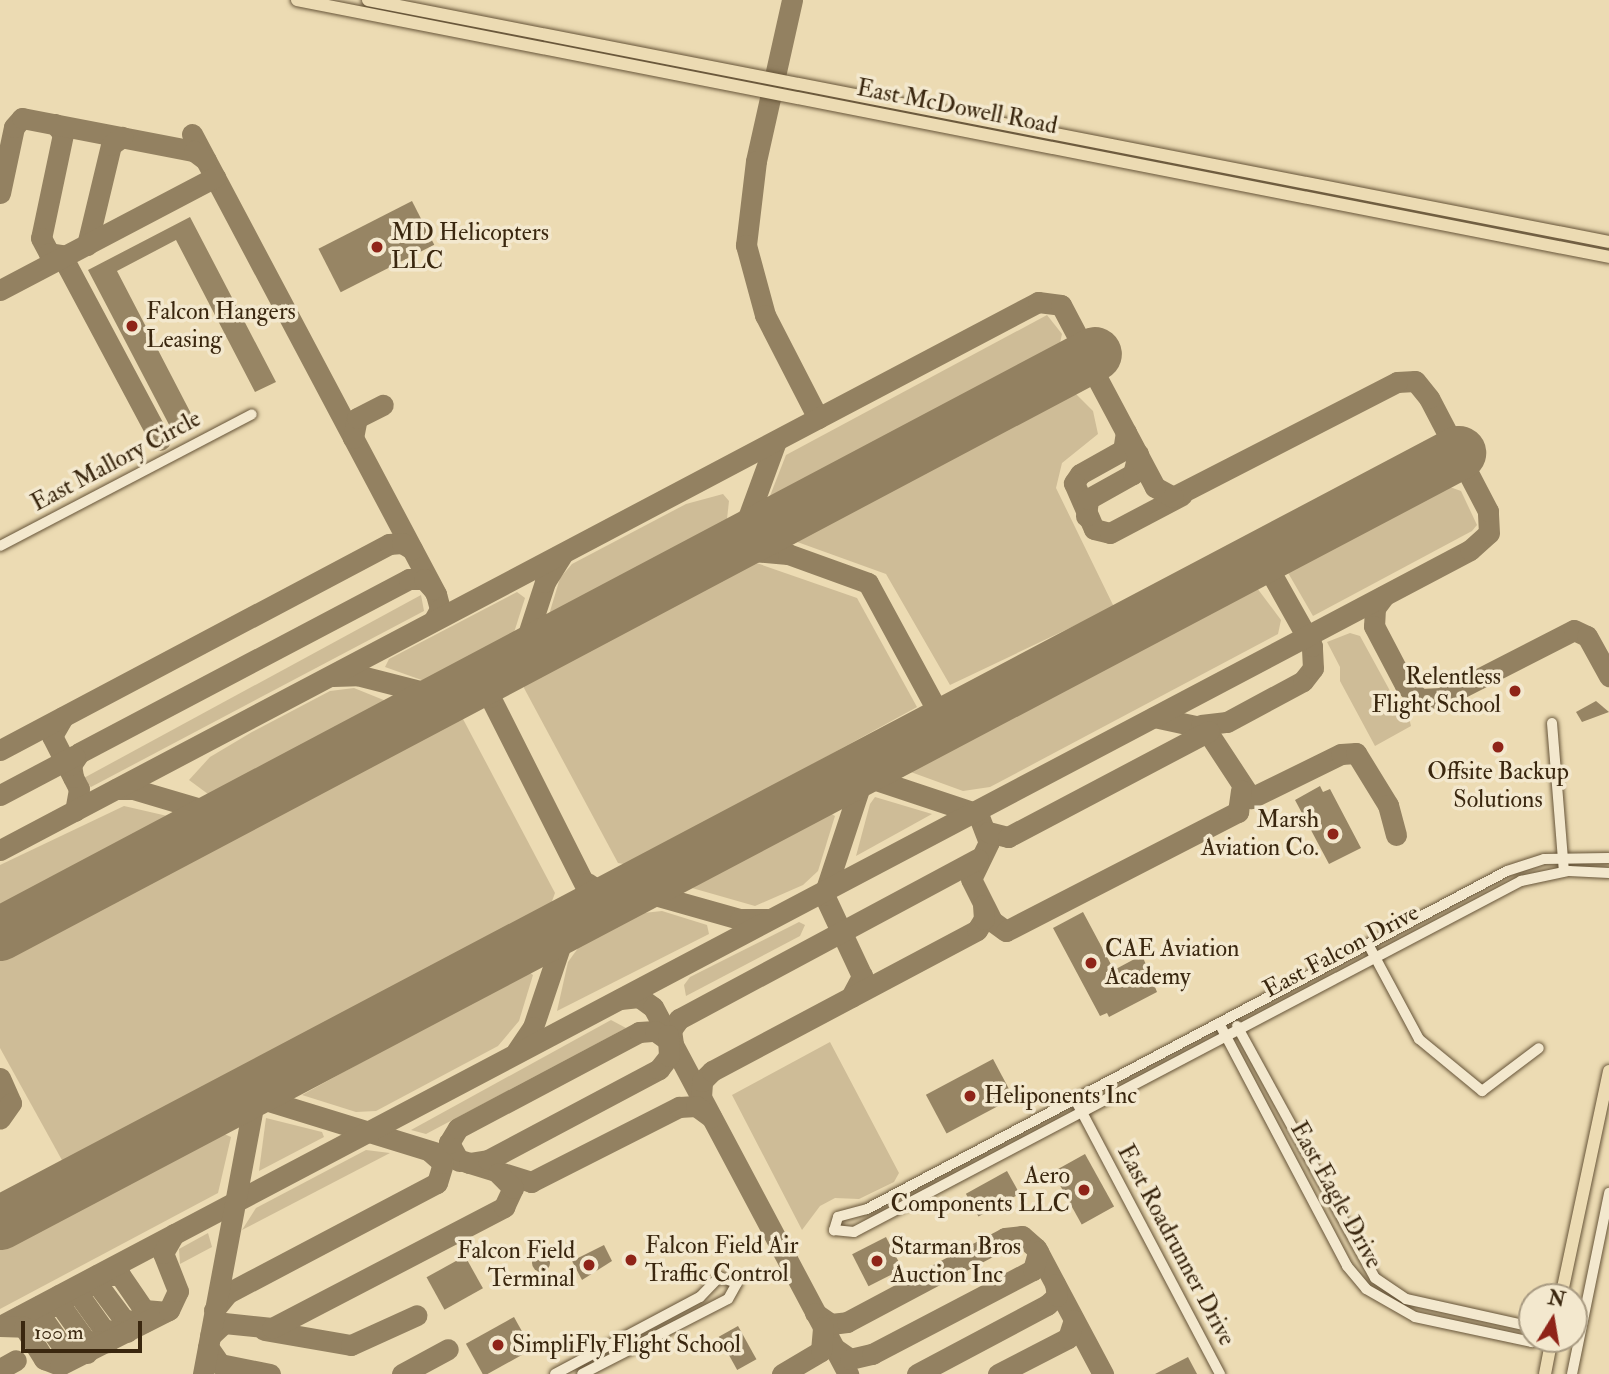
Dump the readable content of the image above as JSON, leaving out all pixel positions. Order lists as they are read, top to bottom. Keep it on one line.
{"streets":{"main road":["East McDowell Road"],"street":["East Mallory Circle","East Falcon Drive","East Eagle Drive","East Roadrunner Drive"]},"crossings":[["East Falcon Drive","East Eagle Drive"],["East Falcon Drive","East Roadrunner Drive"]],"places":["MD Helicopters LLC","Falcon Hangers Leasing","Relentless Flight School","Offsite Backup Solutions","Marsh Aviation Co.","CAE Aviation Academy","Heliponents Inc","Aero Components LLC","Falcon Field Air Traffic Control","Starman Bros Auction Inc","Falcon Field Terminal","SimpliFly Flight School"],"scale_bar":"100 m","north":"top"}
